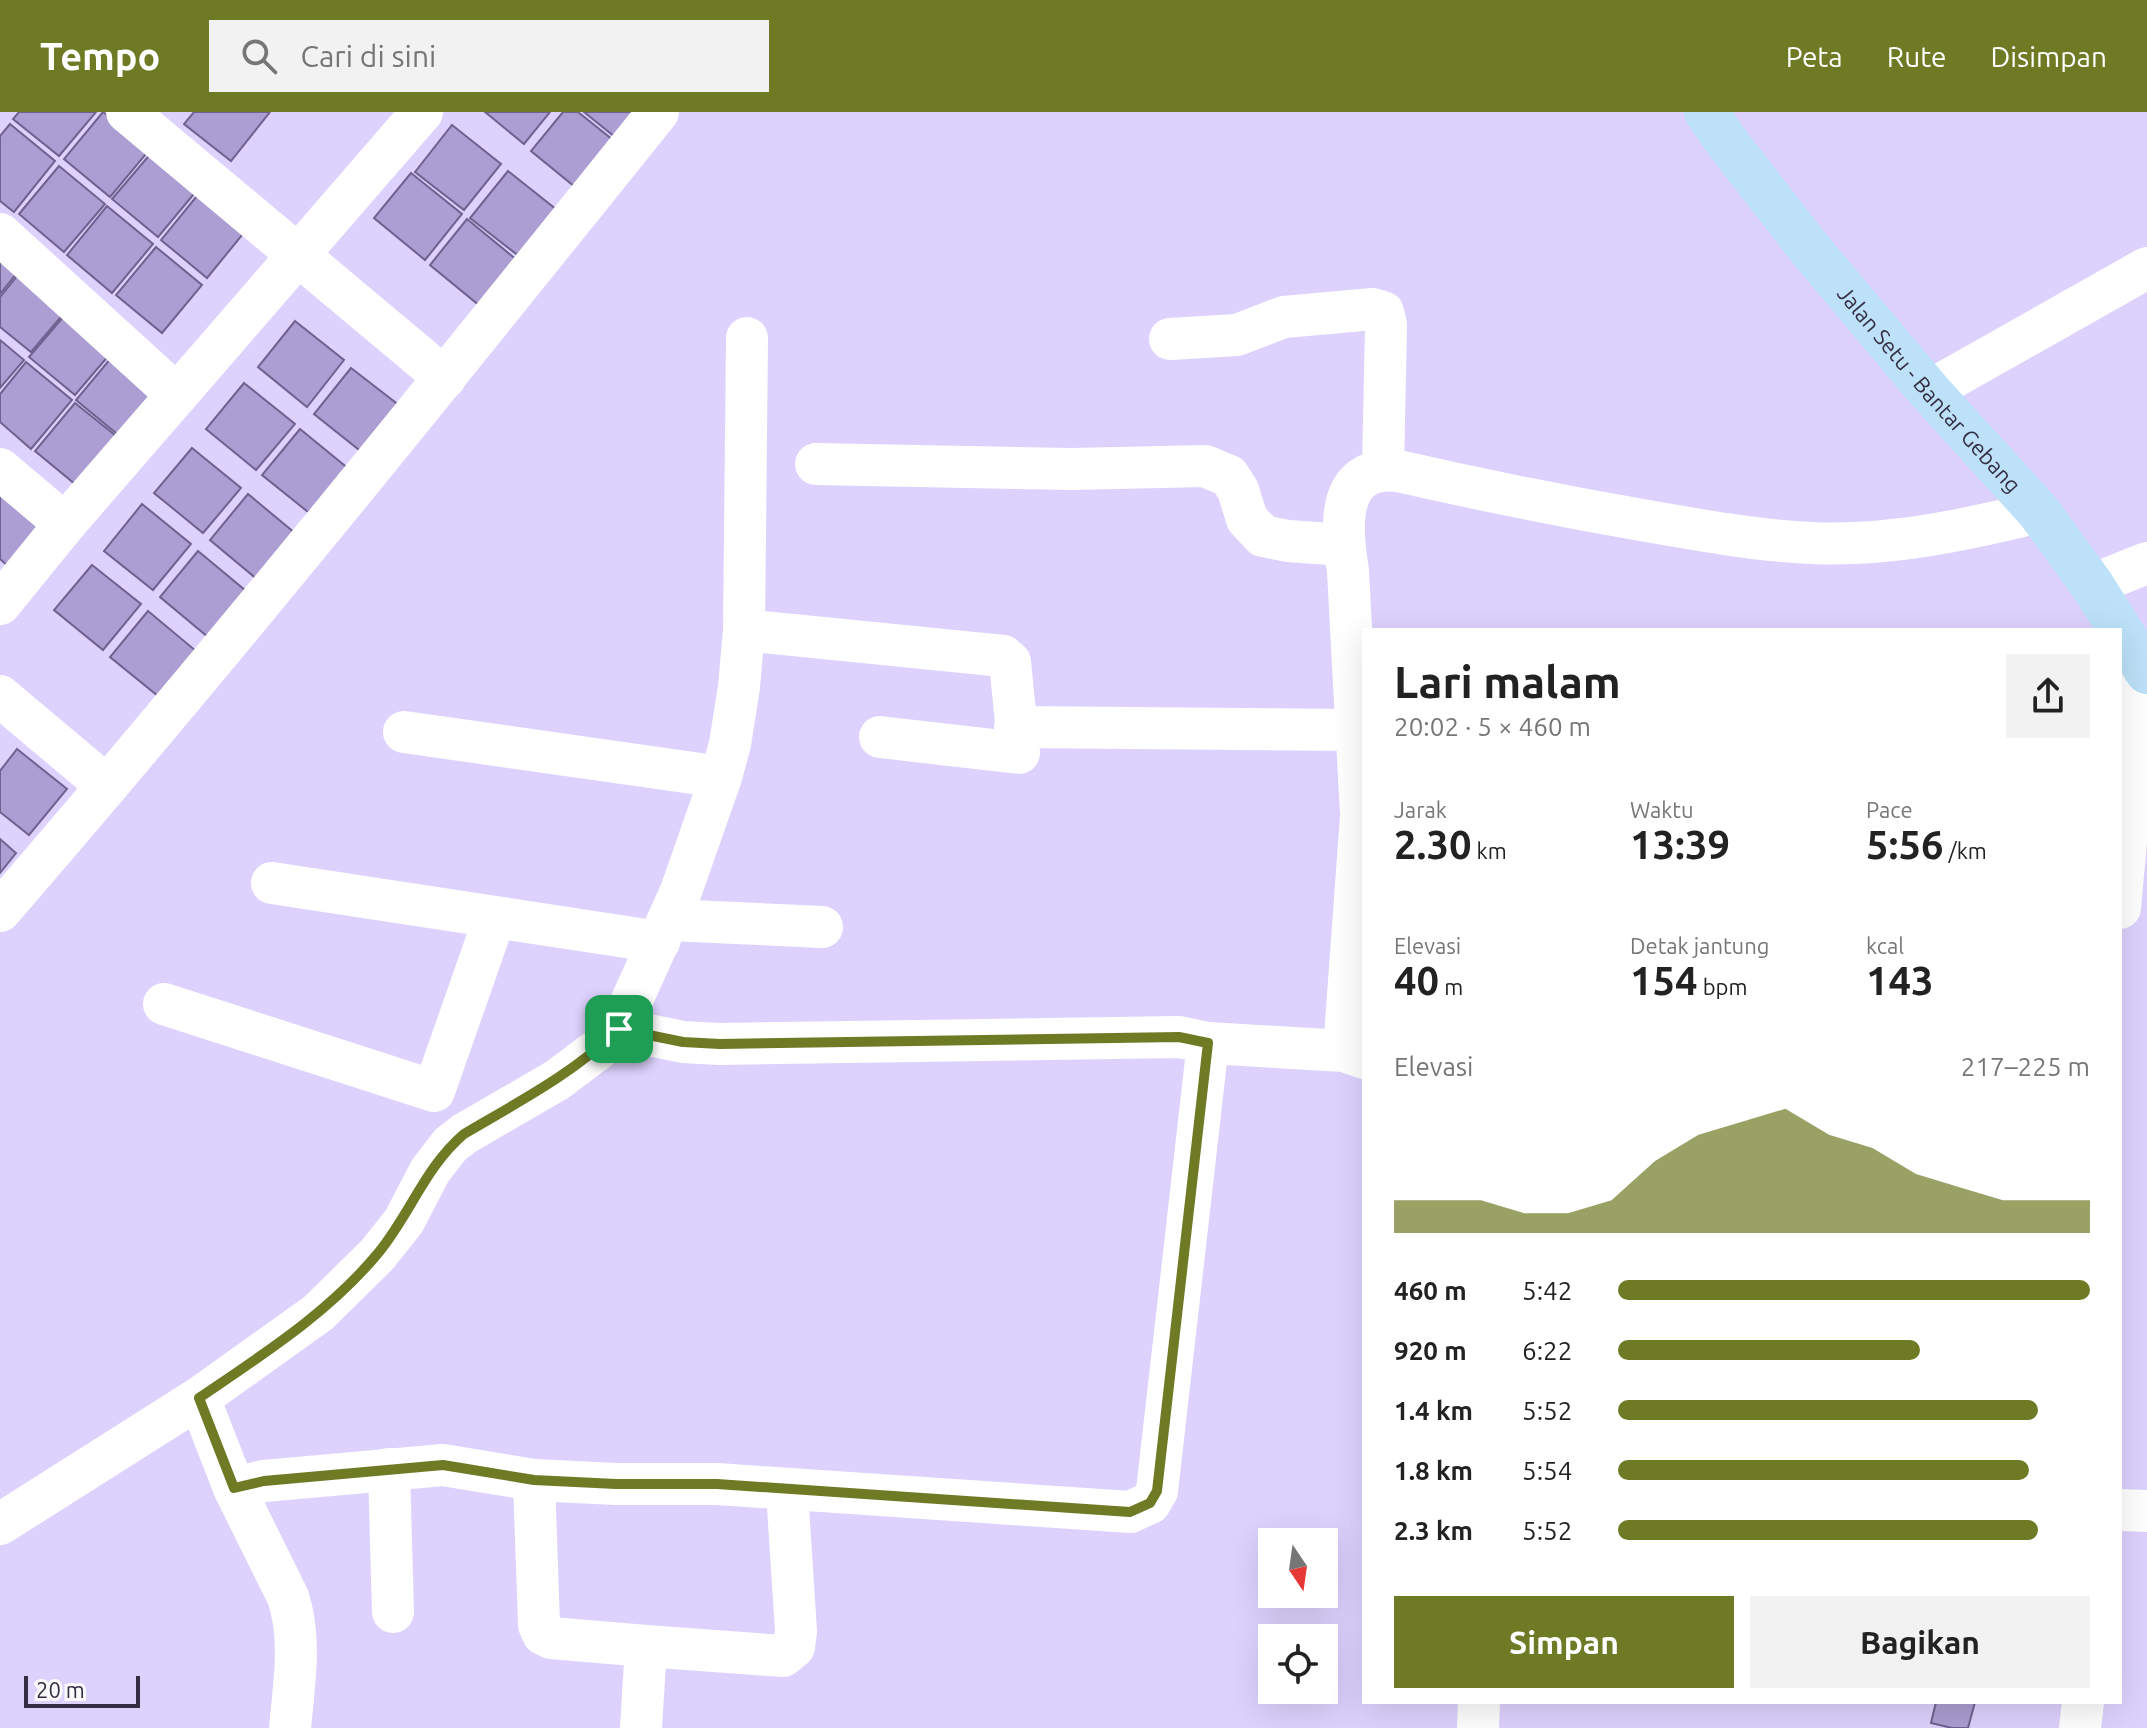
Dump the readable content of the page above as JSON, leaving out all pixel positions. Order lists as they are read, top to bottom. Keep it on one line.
{"streets":{"main road":["Jalan Setu - Bantar Gebang"]},"scale_bar":"20 m","north":"bottom","page":{"header":"Tempo","search":"Cari di sini","nav":["Peta","Rute","Disimpan"],"heading":["Lari malam","20:02 · 5 × 460 m"],"stats":[["Jarak","2.30 km"],["Waktu","13:39"],["Pace","5:56 /km"],["Elevasi","40 m"],["Detak jantung","154 bpm"],["kcal","143"]],"chart":["Elevasi","217–225 m"],"list":[{"name":"460 m","note":"5:42"},{"name":"920 m","note":"6:22"},{"name":"1.4 km","note":"5:52"},{"name":"1.8 km","note":"5:54"},{"name":"2.3 km","note":"5:52"}],"buttons":["Simpan","Bagikan"],"scale":"20 m"}}
